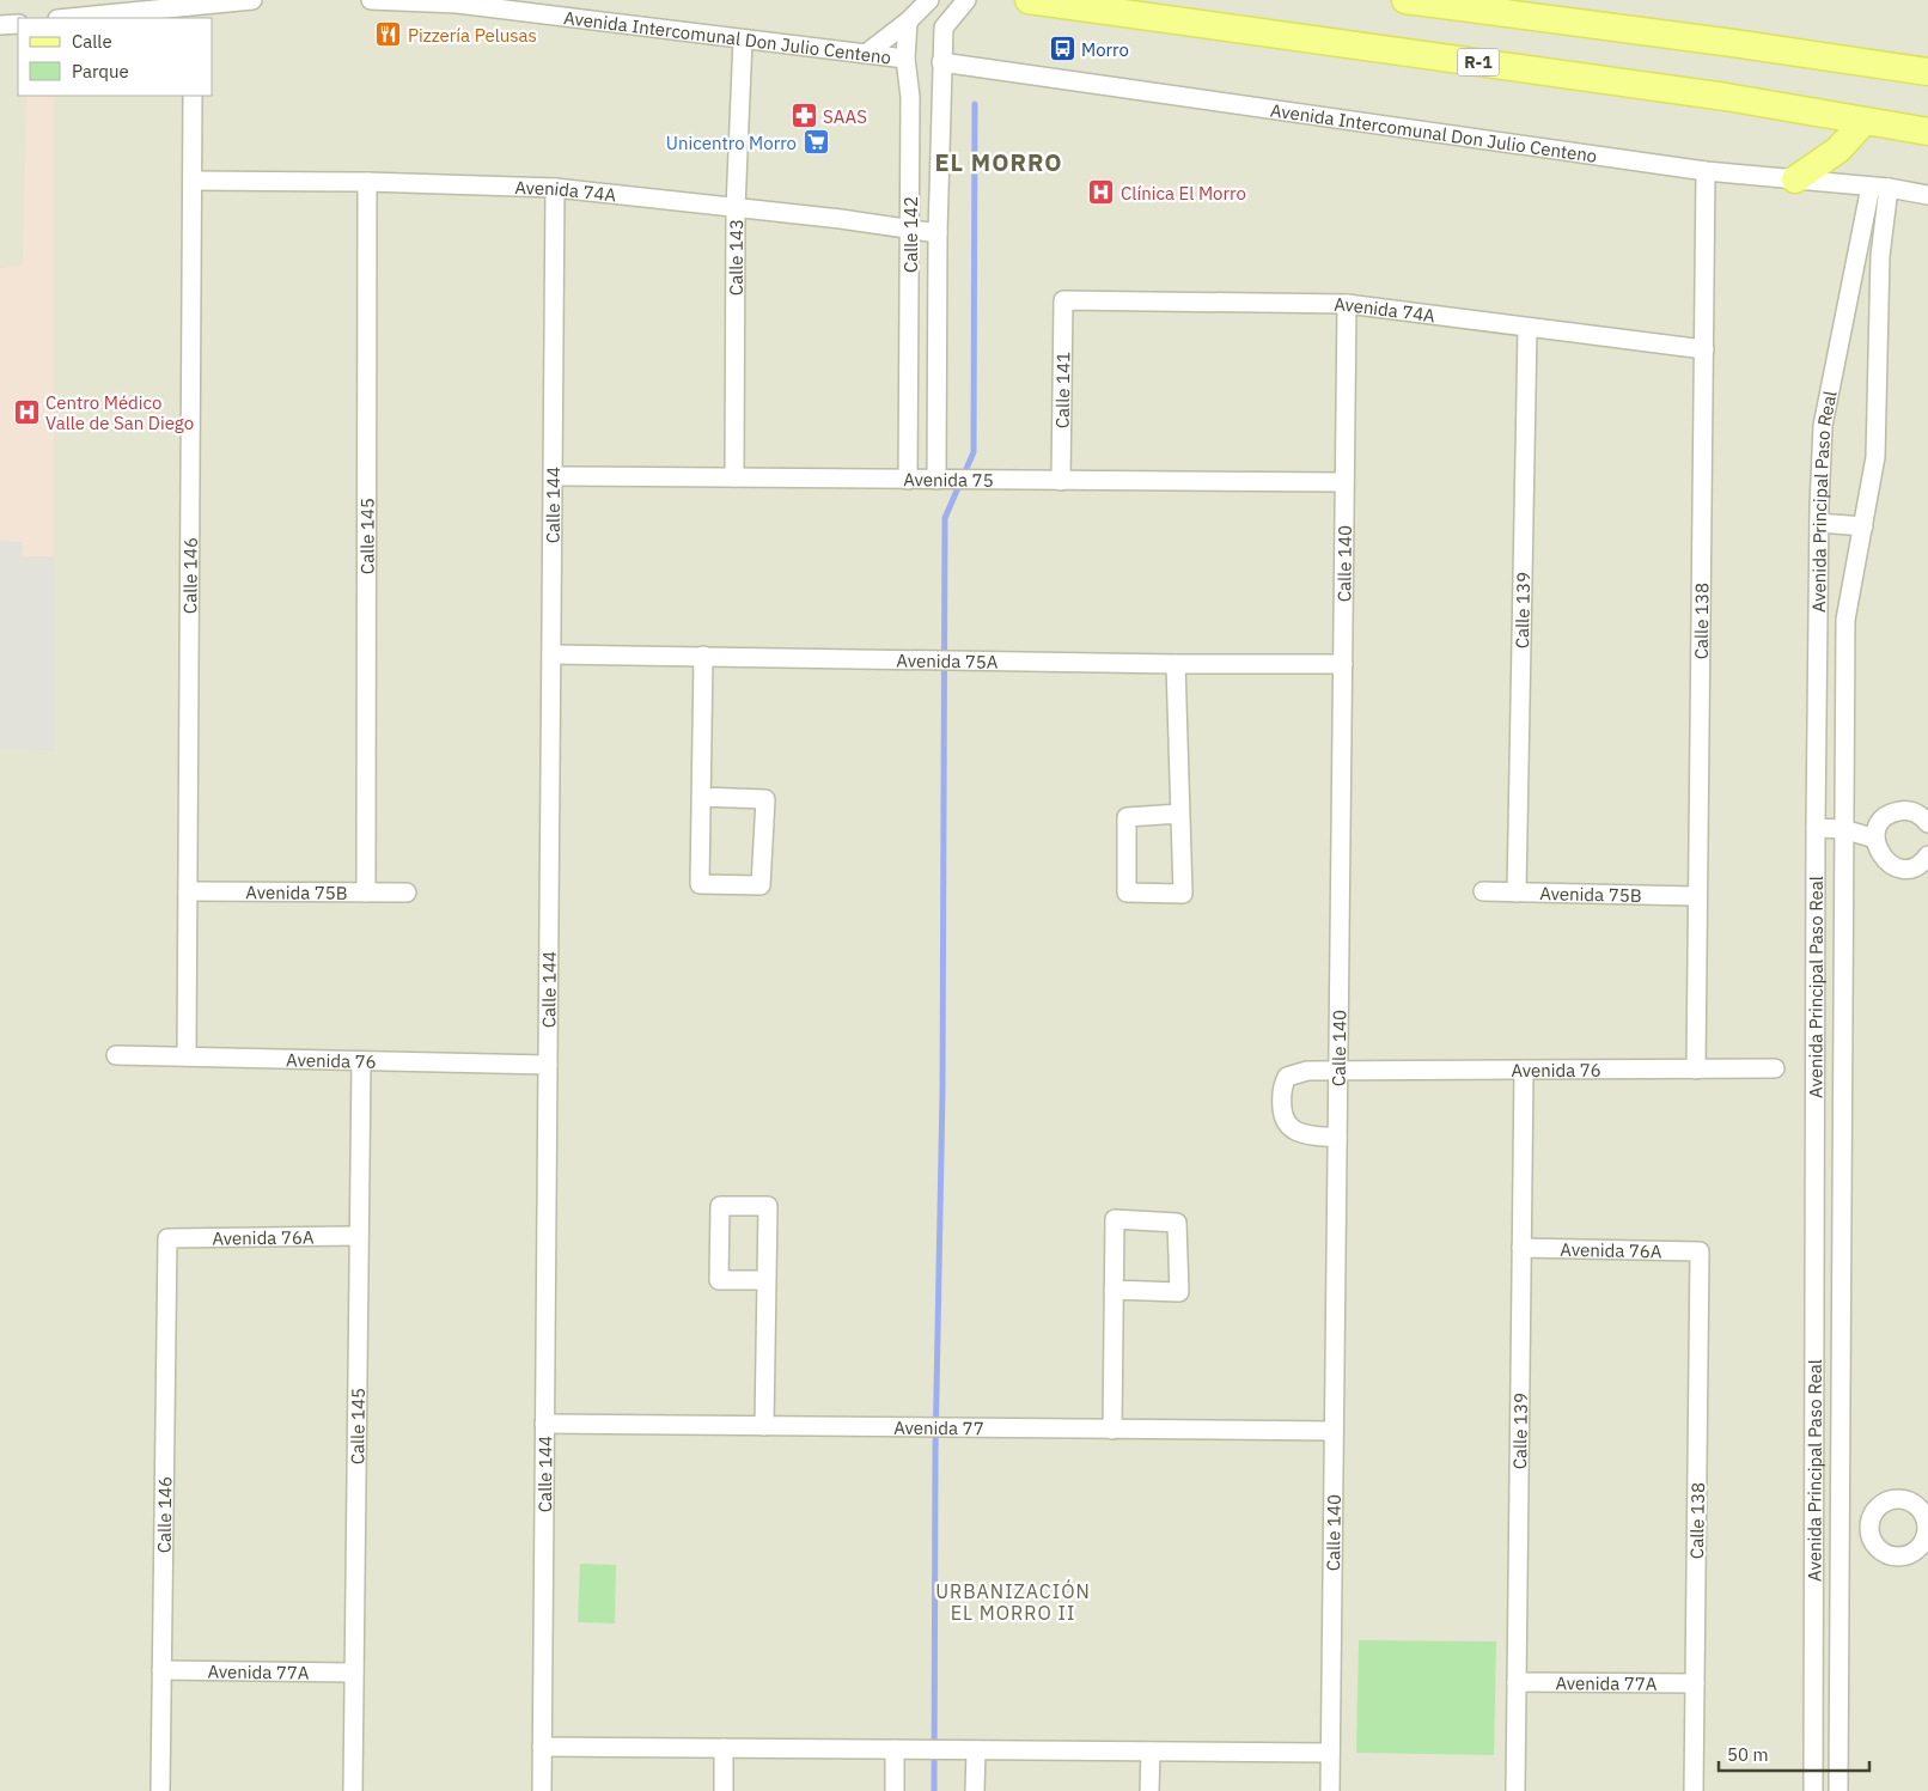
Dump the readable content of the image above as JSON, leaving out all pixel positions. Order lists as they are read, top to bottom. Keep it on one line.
{"streets":{"main road":["R-1"],"street":["Avenida Intercomunal Don Julio Centeno","Avenida 74A","Calle 142","Calle 143","Calle 141","Avenida 75","Avenida Principal Paso Real","Calle 144","Calle 145","Calle 140","Calle 146","Calle 139","Calle 138","Avenida 75A","Avenida 75B","Avenida 76","Avenida 76A","Avenida 77","Avenida 77A"]},"crossings":[["Avenida Intercomunal Don Julio Centeno","Calle 142"],["Avenida Intercomunal Don Julio Centeno","Calle 143"],["Avenida Intercomunal Don Julio Centeno","Avenida Principal Paso Real"],["Avenida Intercomunal Don Julio Centeno","Calle 138"],["Avenida 74A","Calle 142"],["Avenida 74A","Calle 143"],["Avenida 74A","Calle 141"],["Avenida 74A","Calle 144"],["Avenida 74A","Calle 145"],["Avenida 74A","Calle 140"],["Avenida 74A","Calle 146"],["Avenida 74A","Calle 139"],["Avenida 74A","Calle 138"],["Calle 142","Avenida 75"],["Calle 143","Avenida 75"],["Calle 141","Avenida 75"],["Avenida 75","Calle 144"],["Avenida 75","Calle 140"],["Calle 144","Avenida 75A"],["Calle 144","Avenida 76"],["Calle 144","Avenida 77"],["Calle 145","Avenida 75B"],["Calle 145","Avenida 76"],["Calle 145","Avenida 76A"],["Calle 145","Avenida 77A"],["Calle 140","Avenida 75A"],["Calle 140","Avenida 76"],["Calle 140","Avenida 77"],["Calle 146","Avenida 75B"],["Calle 146","Avenida 76"],["Calle 146","Avenida 76A"],["Calle 146","Avenida 77A"],["Calle 139","Avenida 75B"],["Calle 139","Avenida 76"],["Calle 139","Avenida 76A"],["Calle 139","Avenida 77A"],["Calle 138","Avenida 75B"],["Calle 138","Avenida 76"],["Calle 138","Avenida 76A"],["Calle 138","Avenida 77A"]],"districts":["EL MORRO","URBANIZACIÓN EL MORRO II"],"places":{"restaurant":["Pizzería Pelusas"],"bus stop":["Morro"],"pharmacy":["SAAS"],"supermarket":["Unicentro Morro"],"hospital":["Clínica El Morro","Centro Médico Valle de San Diego"]},"legend":["Calle","Parque"],"scale_bar":"50 m"}
